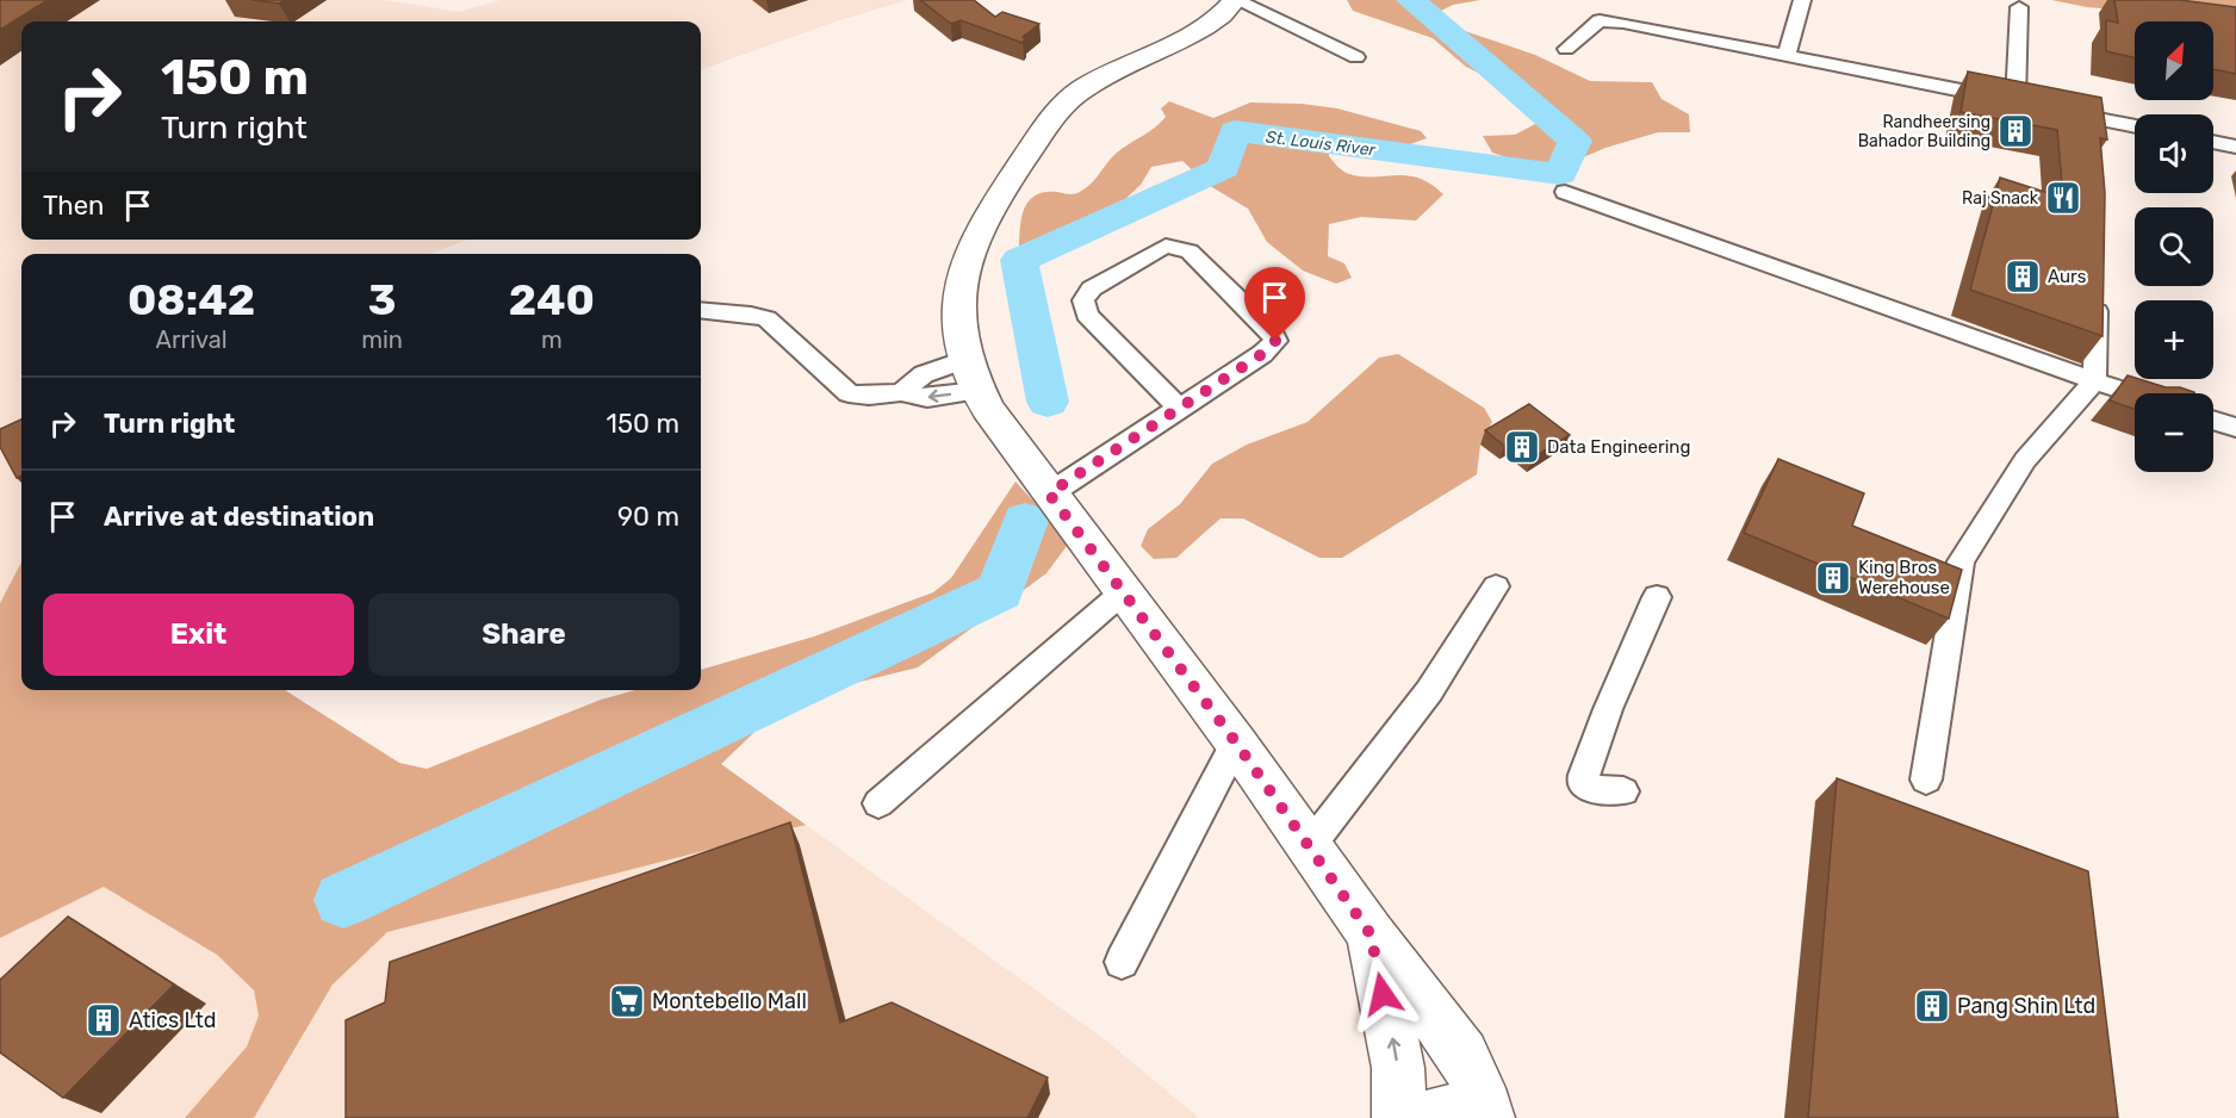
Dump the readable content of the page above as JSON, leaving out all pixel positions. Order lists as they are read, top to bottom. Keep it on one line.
{"water":["St. Louis River"],"places":{"building":["Randheersing Bahador Building","Aurs","Data Engineering","King Bros Werehouse","Pang Shin Ltd","Atics Ltd"],"restaurant":["Raj Snack"],"supermarket":["Montebello Mall"]},"north":"top right","page":{"map_buttons":["+","−"],"turn":["150 m","Turn right"],"then":"Then","eta":["08:42","Arrival","3","min","240","m"],"list":[{"name":"Turn right","value":"150 m"},{"name":"Arrive at destination","value":"90 m"}],"buttons":["Exit","Share"]}}
